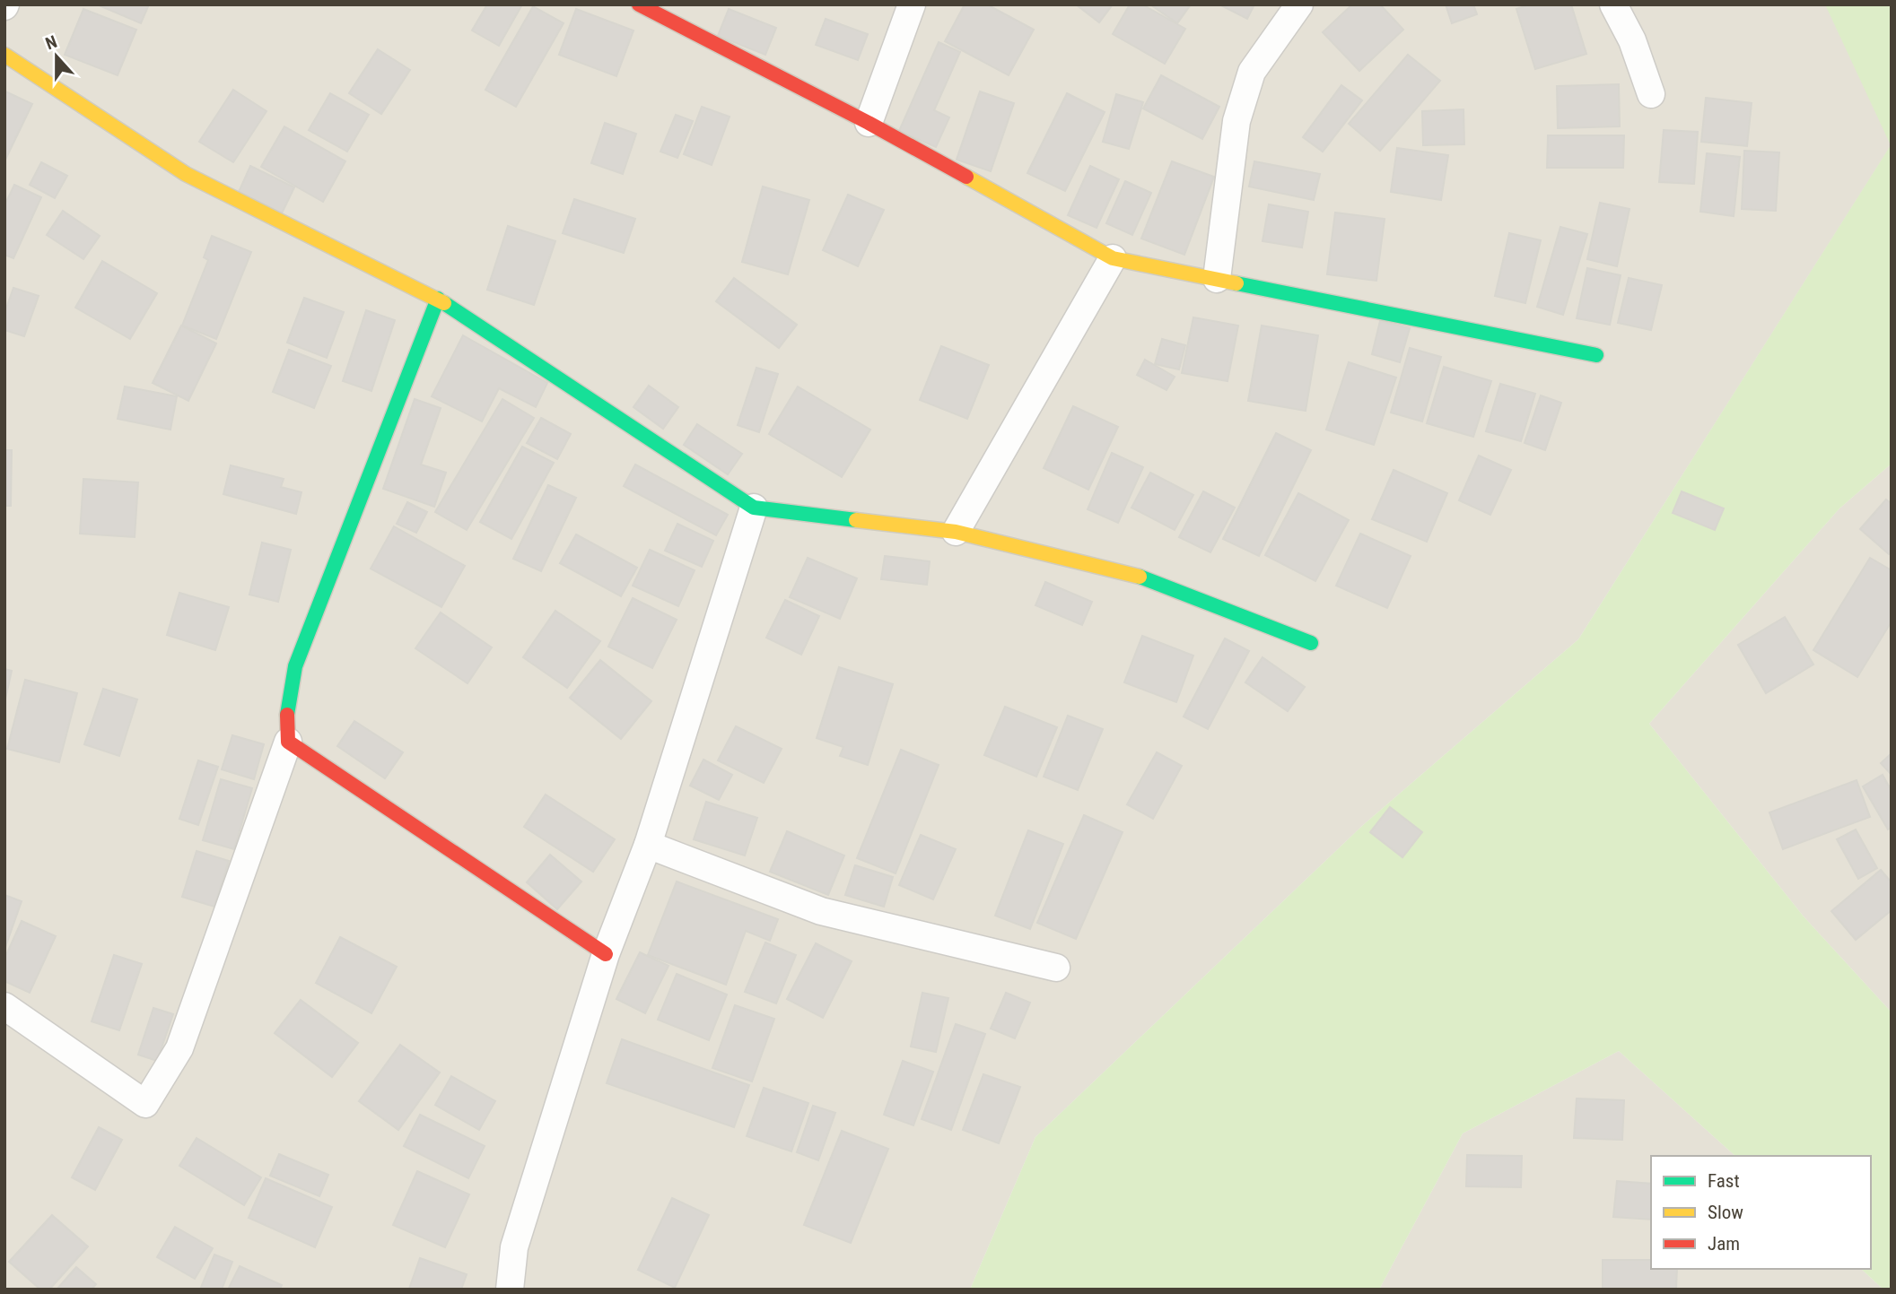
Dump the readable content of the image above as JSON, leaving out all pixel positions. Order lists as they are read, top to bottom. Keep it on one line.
{"legend":["Fast","Slow","Jam"],"north":"top"}
